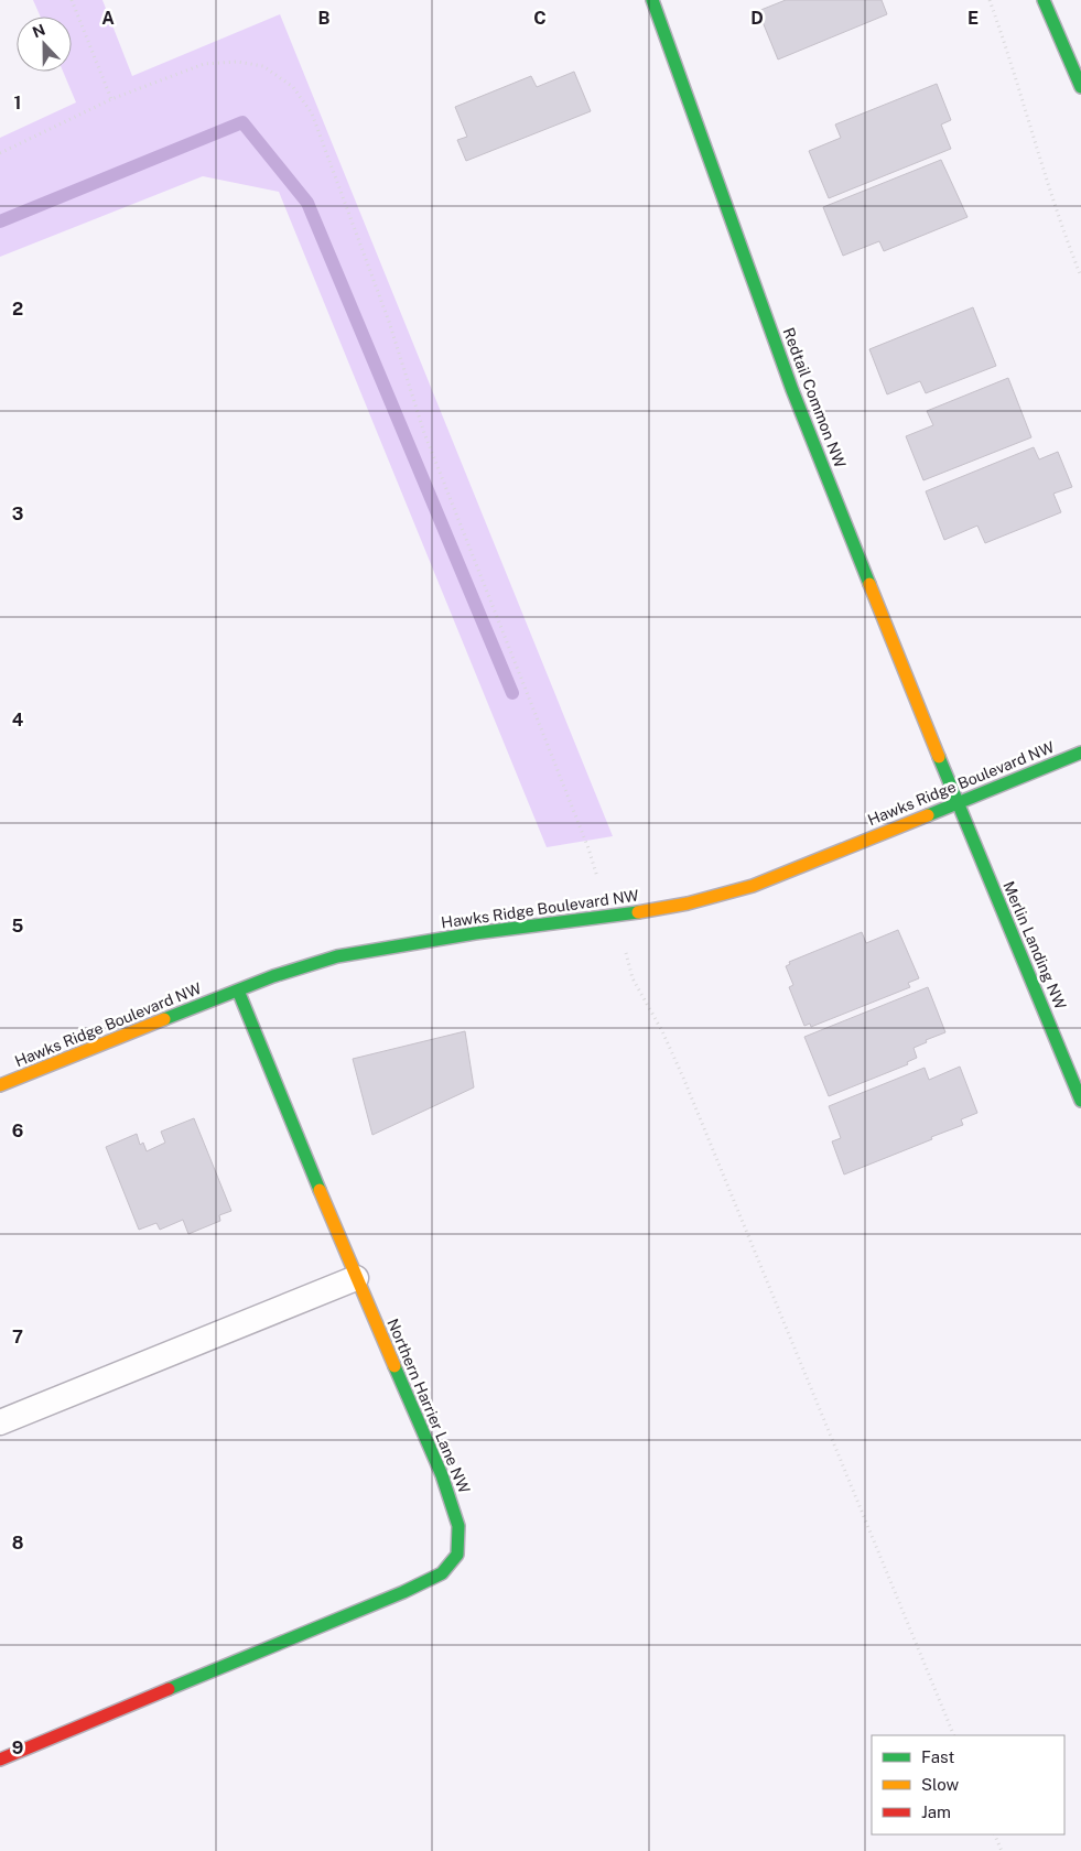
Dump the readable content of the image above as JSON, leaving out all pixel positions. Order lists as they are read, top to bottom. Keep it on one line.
{"streets":{"street":["Redtail Common NW","Hawks Ridge Boulevard NW","Merlin Landing NW","Northern Harrier Lane NW"]},"crossings":[["Redtail Common NW","Hawks Ridge Boulevard NW"],["Redtail Common NW","Merlin Landing NW"],["Hawks Ridge Boulevard NW","Merlin Landing NW"],["Hawks Ridge Boulevard NW","Northern Harrier Lane NW"]],"legend":["Fast","Slow","Jam"],"north":"top","grid":{"columns":["A","B","C","D","E"],"rows":["1","2","3","4","5","6","7","8","9"]}}
